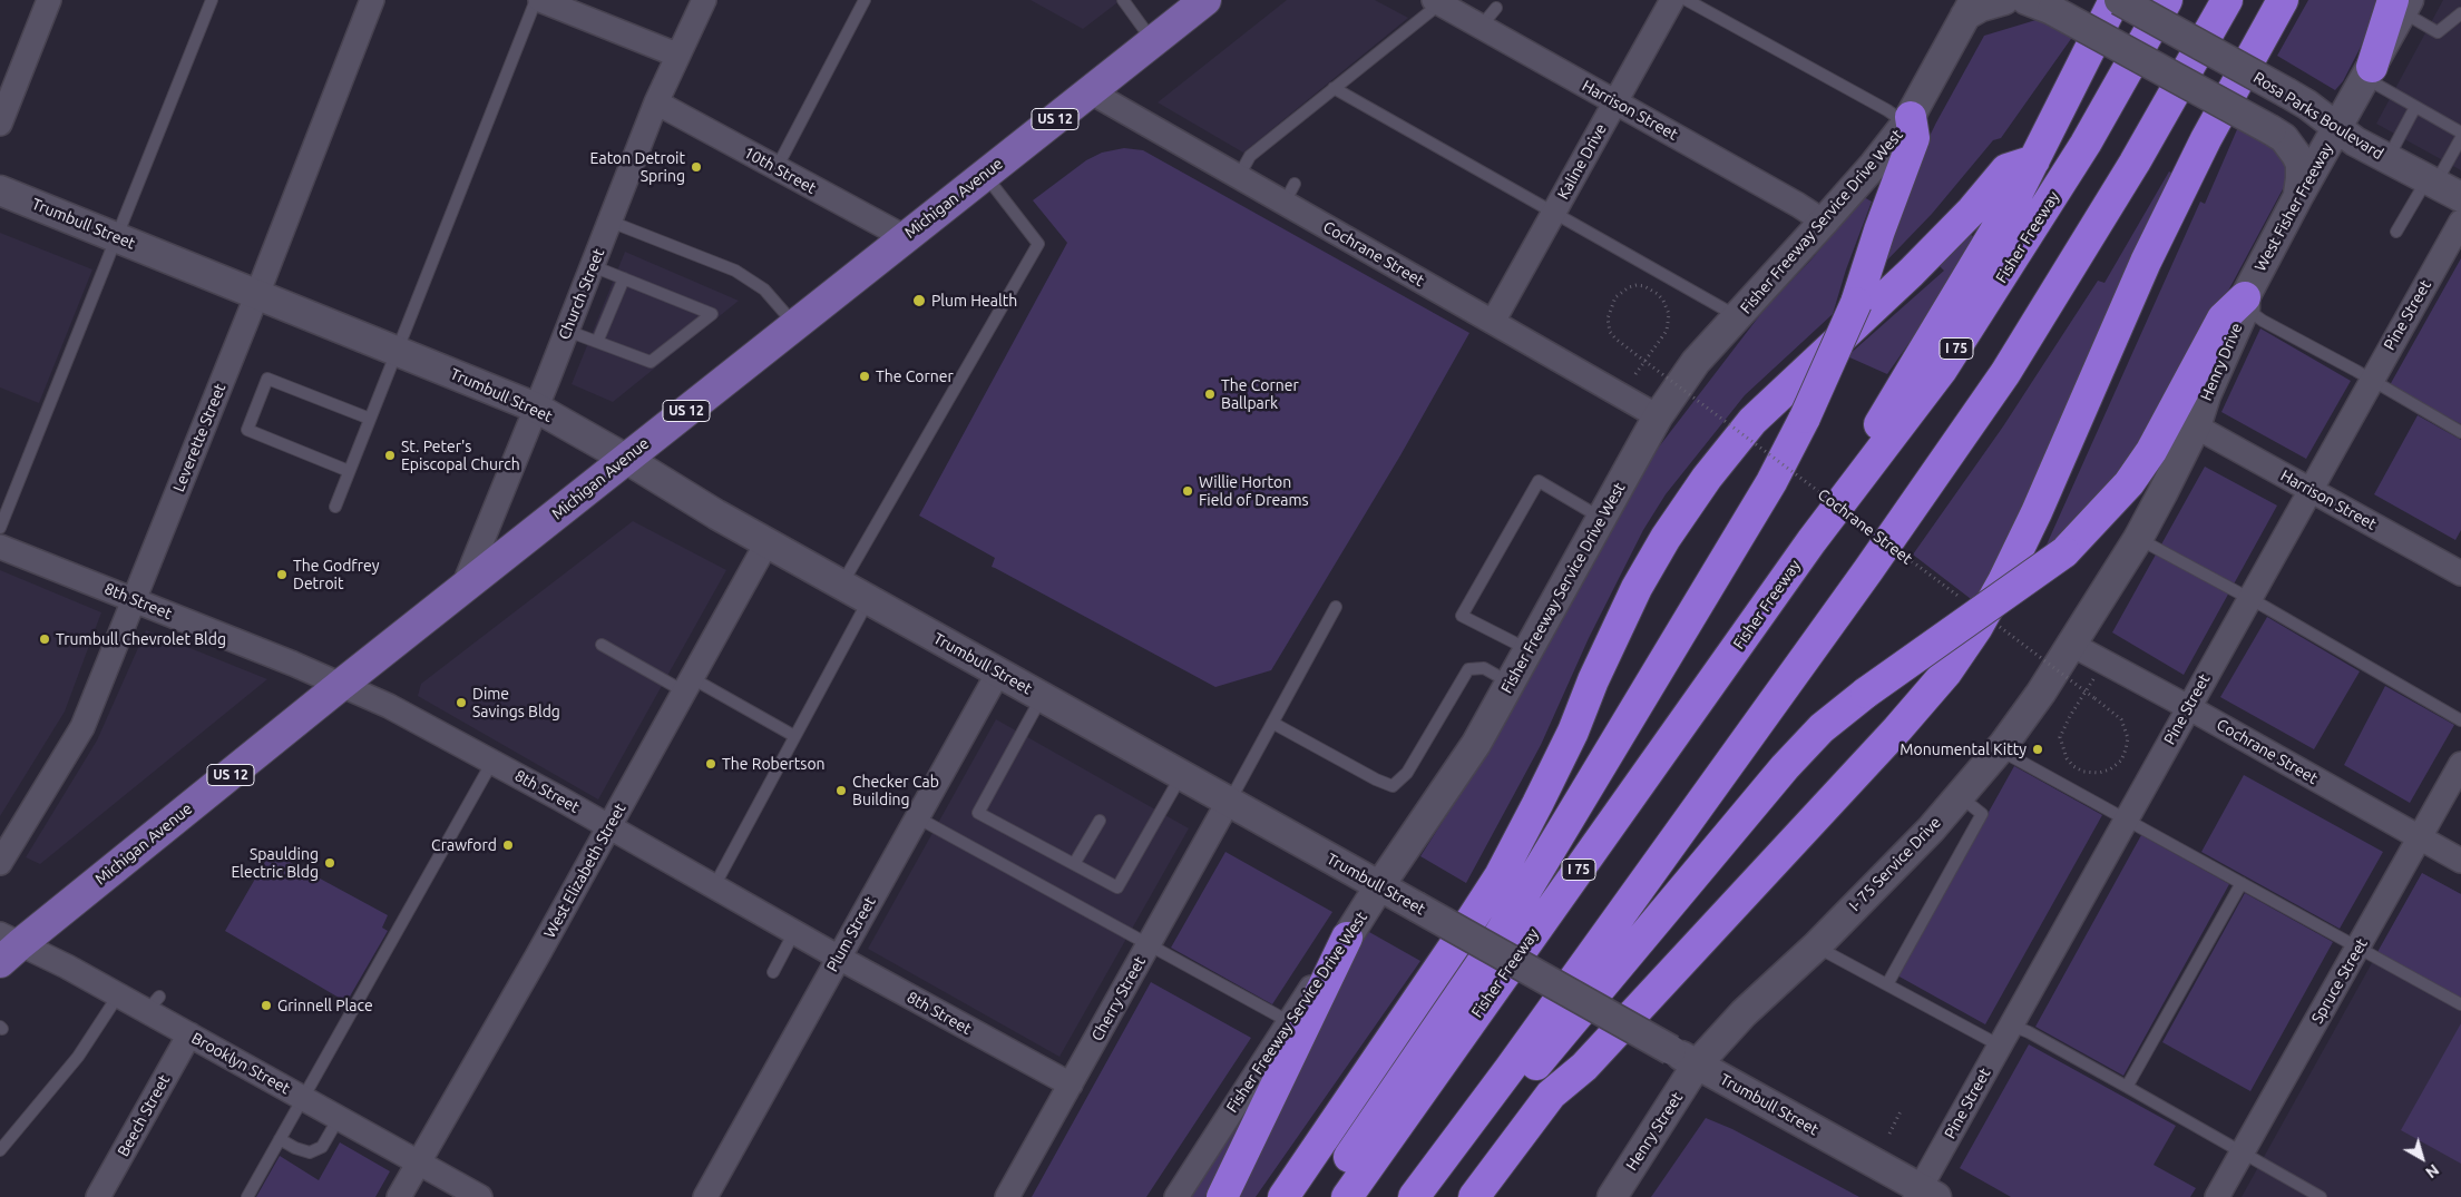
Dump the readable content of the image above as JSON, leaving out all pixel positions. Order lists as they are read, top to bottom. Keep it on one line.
{"streets":{"highway":["Fisher Freeway","I 75"],"main road":["US 12","Michigan Avenue"],"street":["Harrison Street","Rosa Parks Boulevard","Kaline Drive","10th Street","West Fisher Freeway","Fisher Freeway Service Drive West","Trumbull Street","Cochrane Street","Church Street","Pine Street","Henry Drive","Leverette Street","8th Street","I- 75 Service Drive","West Elizabeth Street","Plum Street","Spruce Street","Cherry Street","Brooklyn Street","Beech Street","Henry Street"]},"crossings":[["Harrison Street","Kaline Drive"],["Harrison Street","Fisher Freeway Service Drive West"],["Harrison Street","Pine Street"],["Harrison Street","Henry Drive"],["Rosa Parks Boulevard","West Fisher Freeway"],["Kaline Drive","Cochrane Street"],["10th Street","Michigan Avenue"],["10th Street","Church Street"],["Michigan Avenue","Trumbull Street"],["Michigan Avenue","Cochrane Street"],["Michigan Avenue","Church Street"],["Michigan Avenue","8th Street"],["Michigan Avenue","Brooklyn Street"],["West Fisher Freeway","Henry Drive"],["Fisher Freeway Service Drive West","Trumbull Street"],["Fisher Freeway Service Drive West","Cochrane Street"],["Trumbull Street","Church Street"],["Trumbull Street","Pine Street"],["Trumbull Street","Leverette Street"],["Trumbull Street","I- 75 Service Drive"],["Trumbull Street","West Elizabeth Street"],["Trumbull Street","Plum Street"],["Trumbull Street","Cherry Street"],["Trumbull Street","Henry Street"],["Cochrane Street","Pine Street"],["Cochrane Street","I- 75 Service Drive"],["Cochrane Street","Spruce Street"],["Leverette Street","8th Street"],["8th Street","West Elizabeth Street"],["8th Street","Plum Street"],["8th Street","Cherry Street"],["I- 75 Service Drive","Henry Street"],["West Elizabeth Street","Brooklyn Street"],["Brooklyn Street","Beech Street"]],"places":["Eaton Detroit Spring","Plum Health","The Corner","The Corner Ballpark","St. Peter's Episcopal Church","Willie Horton Field of Dreams","The Godfrey Detroit","Trumbull Chevrolet Bldg","Dime Savings Bldg","Monumental Kitty","The Robertson","Checker Cab Building","Crawford","Spaulding Electric Bldg","Grinnell Place"],"north":"bottom right"}
